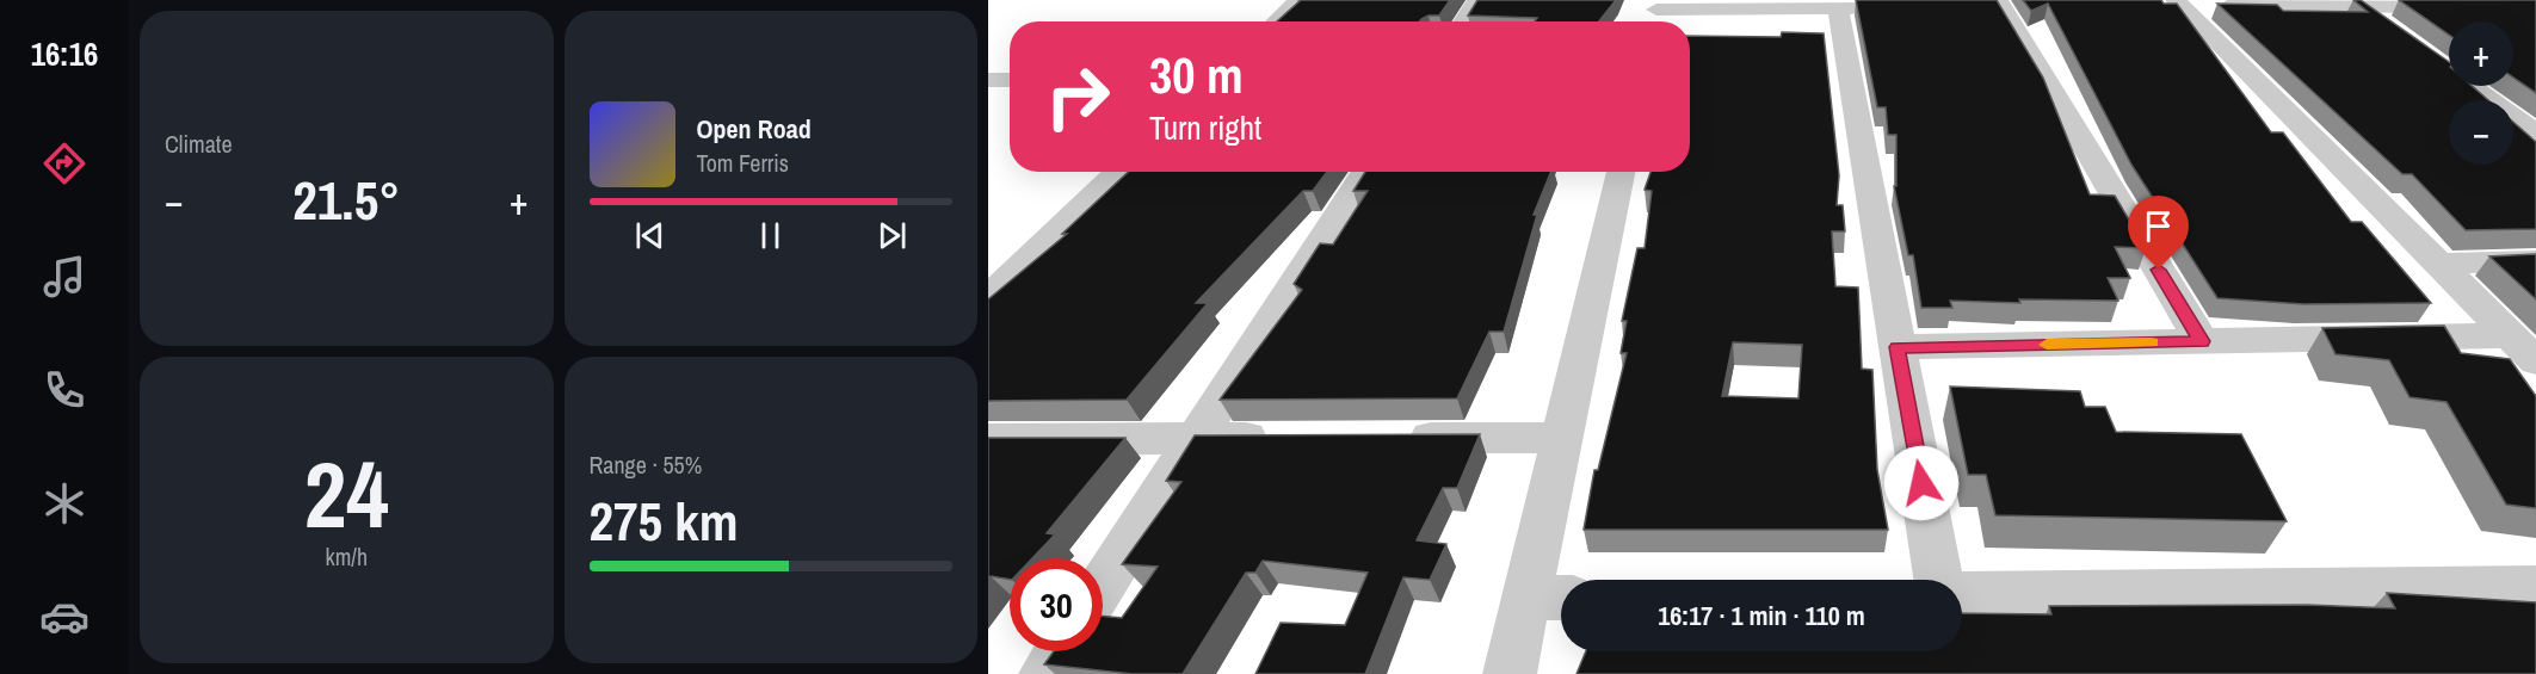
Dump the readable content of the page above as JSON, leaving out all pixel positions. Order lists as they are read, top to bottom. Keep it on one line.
{"page":{"tabs":"16:16","tile":["Climate",["24","km/h"],["Range · 55%","275 km"]],"map_buttons":["+","−"],"turn":["30 m","Turn right"],"song":["Open Road","Tom Ferris"],"heat":["−","21.5°","+"],"limit":"30","trip":"16:17 · 1 min · 110 m"}}
